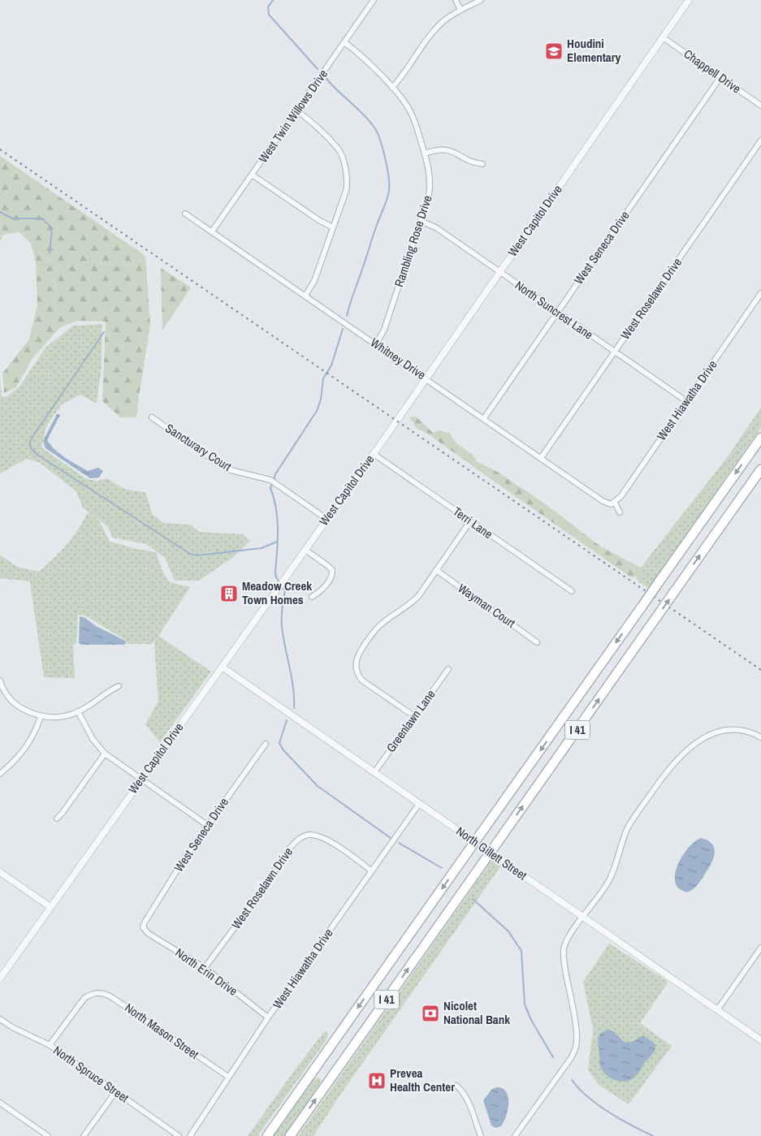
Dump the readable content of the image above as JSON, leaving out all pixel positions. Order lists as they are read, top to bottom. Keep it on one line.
{"streets":{"highway":["I 41"],"street":["Chappell Drive","West Twin Willows Drive","West Capitol Drive","Rambling Rose Drive","West Seneca Drive","West Roselawn Drive","North Suncrest Lane","Whitney Drive","West Hiawatha Drive","Sancturary Court","Terri Lane","Wayman Court","Greenlawn Lane","North Gillett Street","North Erin Drive","North Mason Street","North Spruce Street"]},"crossings":[["Chappell Drive","West Capitol Drive"],["Chappell Drive","West Seneca Drive"],["West Twin Willows Drive","Rambling Rose Drive"],["West Twin Willows Drive","Whitney Drive"],["West Capitol Drive","North Suncrest Lane"],["West Capitol Drive","Whitney Drive"],["West Capitol Drive","Sancturary Court"],["West Capitol Drive","Terri Lane"],["West Capitol Drive","North Gillett Street"],["Rambling Rose Drive","North Suncrest Lane"],["Rambling Rose Drive","Whitney Drive"],["West Seneca Drive","North Suncrest Lane"],["West Seneca Drive","Whitney Drive"],["West Seneca Drive","North Erin Drive"],["West Roselawn Drive","North Suncrest Lane"],["West Roselawn Drive","Whitney Drive"],["West Roselawn Drive","West Hiawatha Drive"],["West Roselawn Drive","North Erin Drive"],["North Suncrest Lane","West Hiawatha Drive"],["Whitney Drive","West Hiawatha Drive"],["West Hiawatha Drive","North Gillett Street"],["West Hiawatha Drive","North Erin Drive"],["West Hiawatha Drive","North Mason Street"],["Greenlawn Lane","North Gillett Street"],["North Mason Street","North Spruce Street"]],"places":{"school or university":["Houdini Elementary"],"building":["Meadow Creek Town Homes"],"bank":["Nicolet National Bank"],"hospital":["Prevea Health Center"]}}
